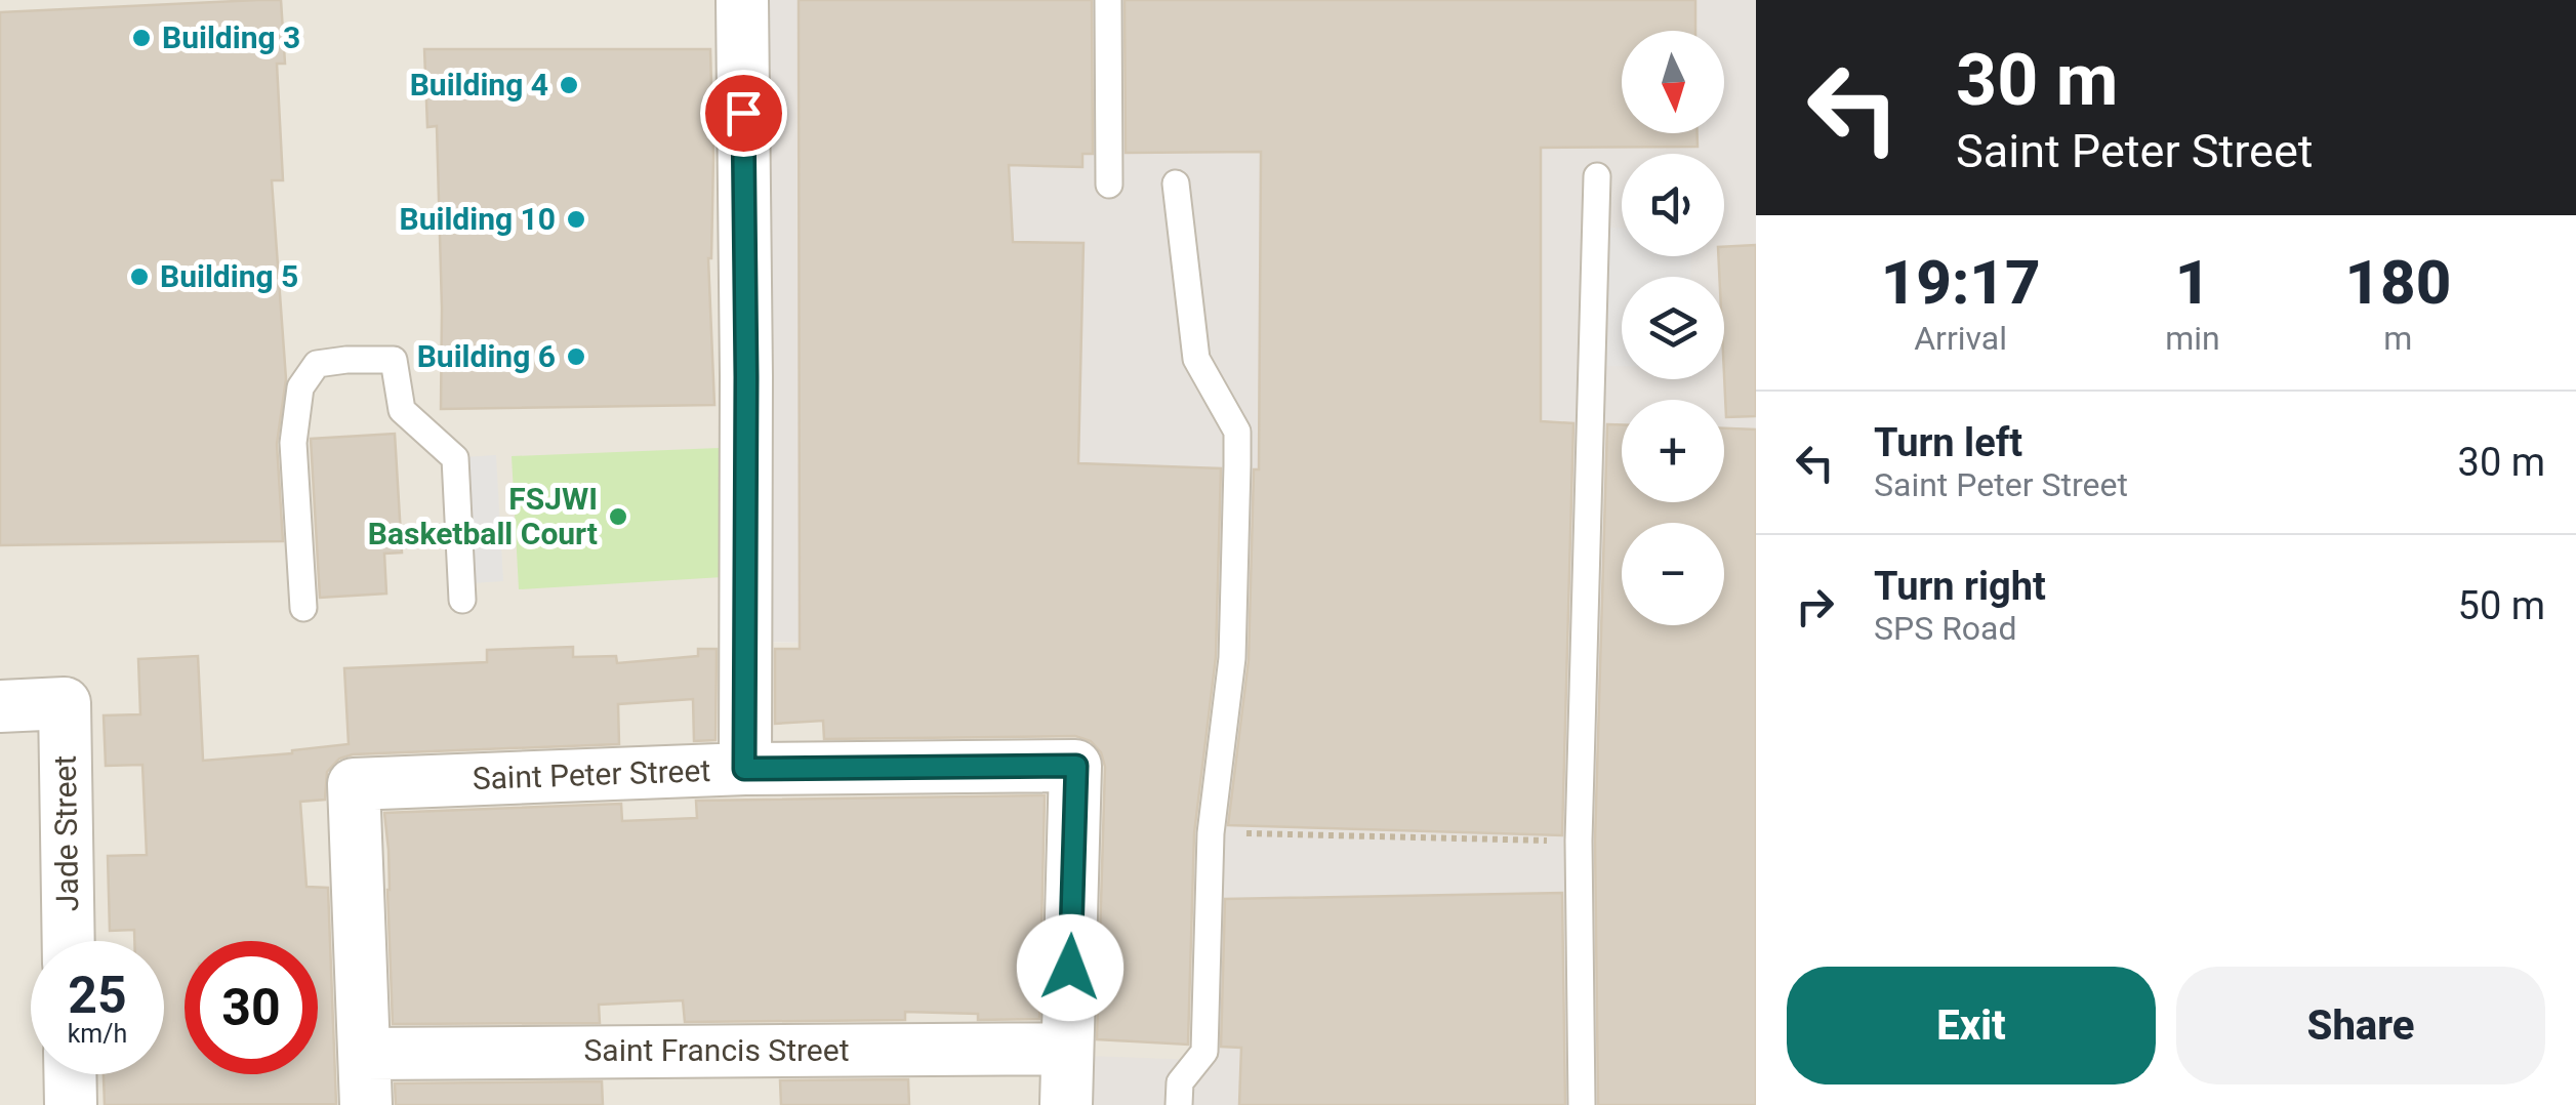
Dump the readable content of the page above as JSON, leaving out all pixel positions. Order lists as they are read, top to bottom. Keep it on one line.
{"streets":{"street":["Saint Peter Street","Jade Street","Saint Francis Street"]},"crossings":[["Saint Peter Street","Saint Francis Street"]],"places":["Building 3","Building 4","Building 10","Building 5","Building 6","FSJWI Basketball Court"],"north":"bottom","page":{"turn":["30 m","Saint Peter Street"],"map_buttons":["+","−"],"eta":["19:17","Arrival","1","min","180","m"],"list":[{"name":"Turn left","note":"Saint Peter Street","value":"30 m"},{"name":"Turn right","note":"SPS Road","value":"50 m"}],"speed":"25 km/h","limit":"30","buttons":["Exit","Share"]}}
